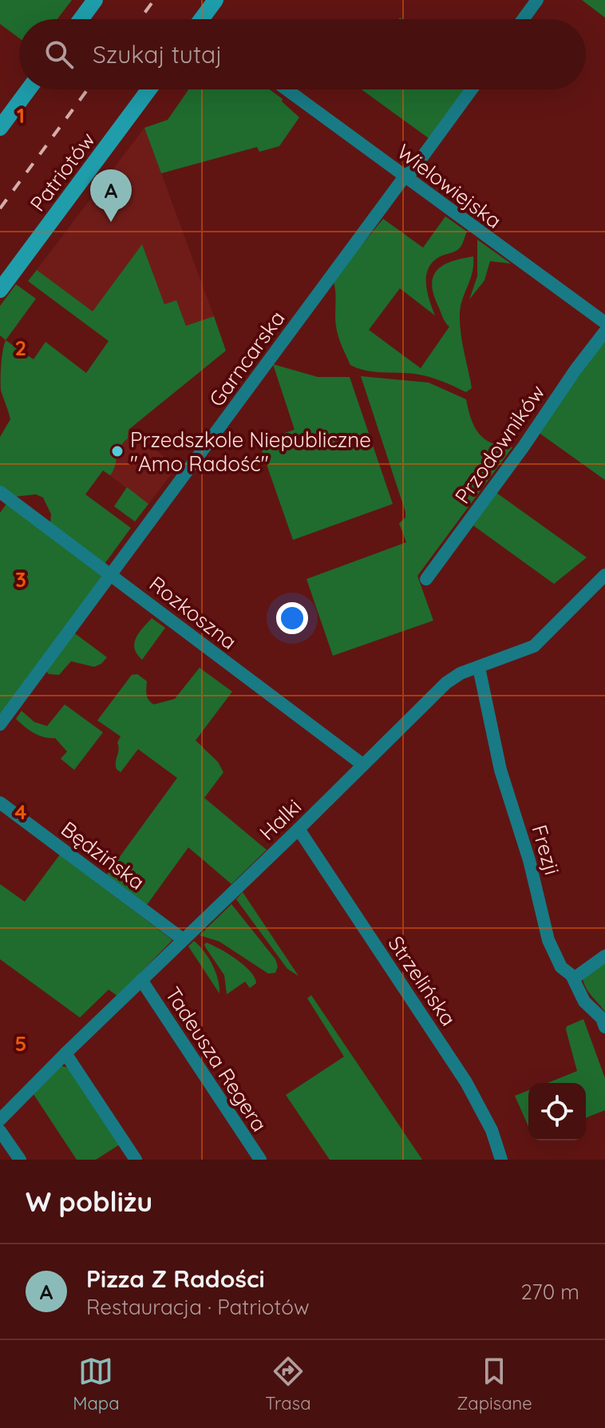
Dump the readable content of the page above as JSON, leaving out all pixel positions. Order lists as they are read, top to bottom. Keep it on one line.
{"streets":{"main road":["Patriotów"],"street":["Wielowiejska","Garncarska","Przodowników","Rozkoszna","Halki","Frezji","Będzińska","Strzelińska","Tadeusza Regera"]},"crossings":[["Wielowiejska","Garncarska"],["Garncarska","Rozkoszna"],["Rozkoszna","Halki"],["Halki","Frezji"],["Halki","Będzińska"],["Halki","Strzelińska"],["Halki","Tadeusza Regera"]],"places":["Przedszkole Niepubliczne \"Amo Radość\""],"page":{"search":"Szukaj tutaj","pins":"A","heading":"W pobliżu","list":[{"mark":"A","name":"Pizza Z Radości","note":"Restauracja · Patriotów","value":"270 m"}],"nav":["Mapa","Trasa","Zapisane"]},"grid":{"rows":["1","2","3","4","5"]}}
